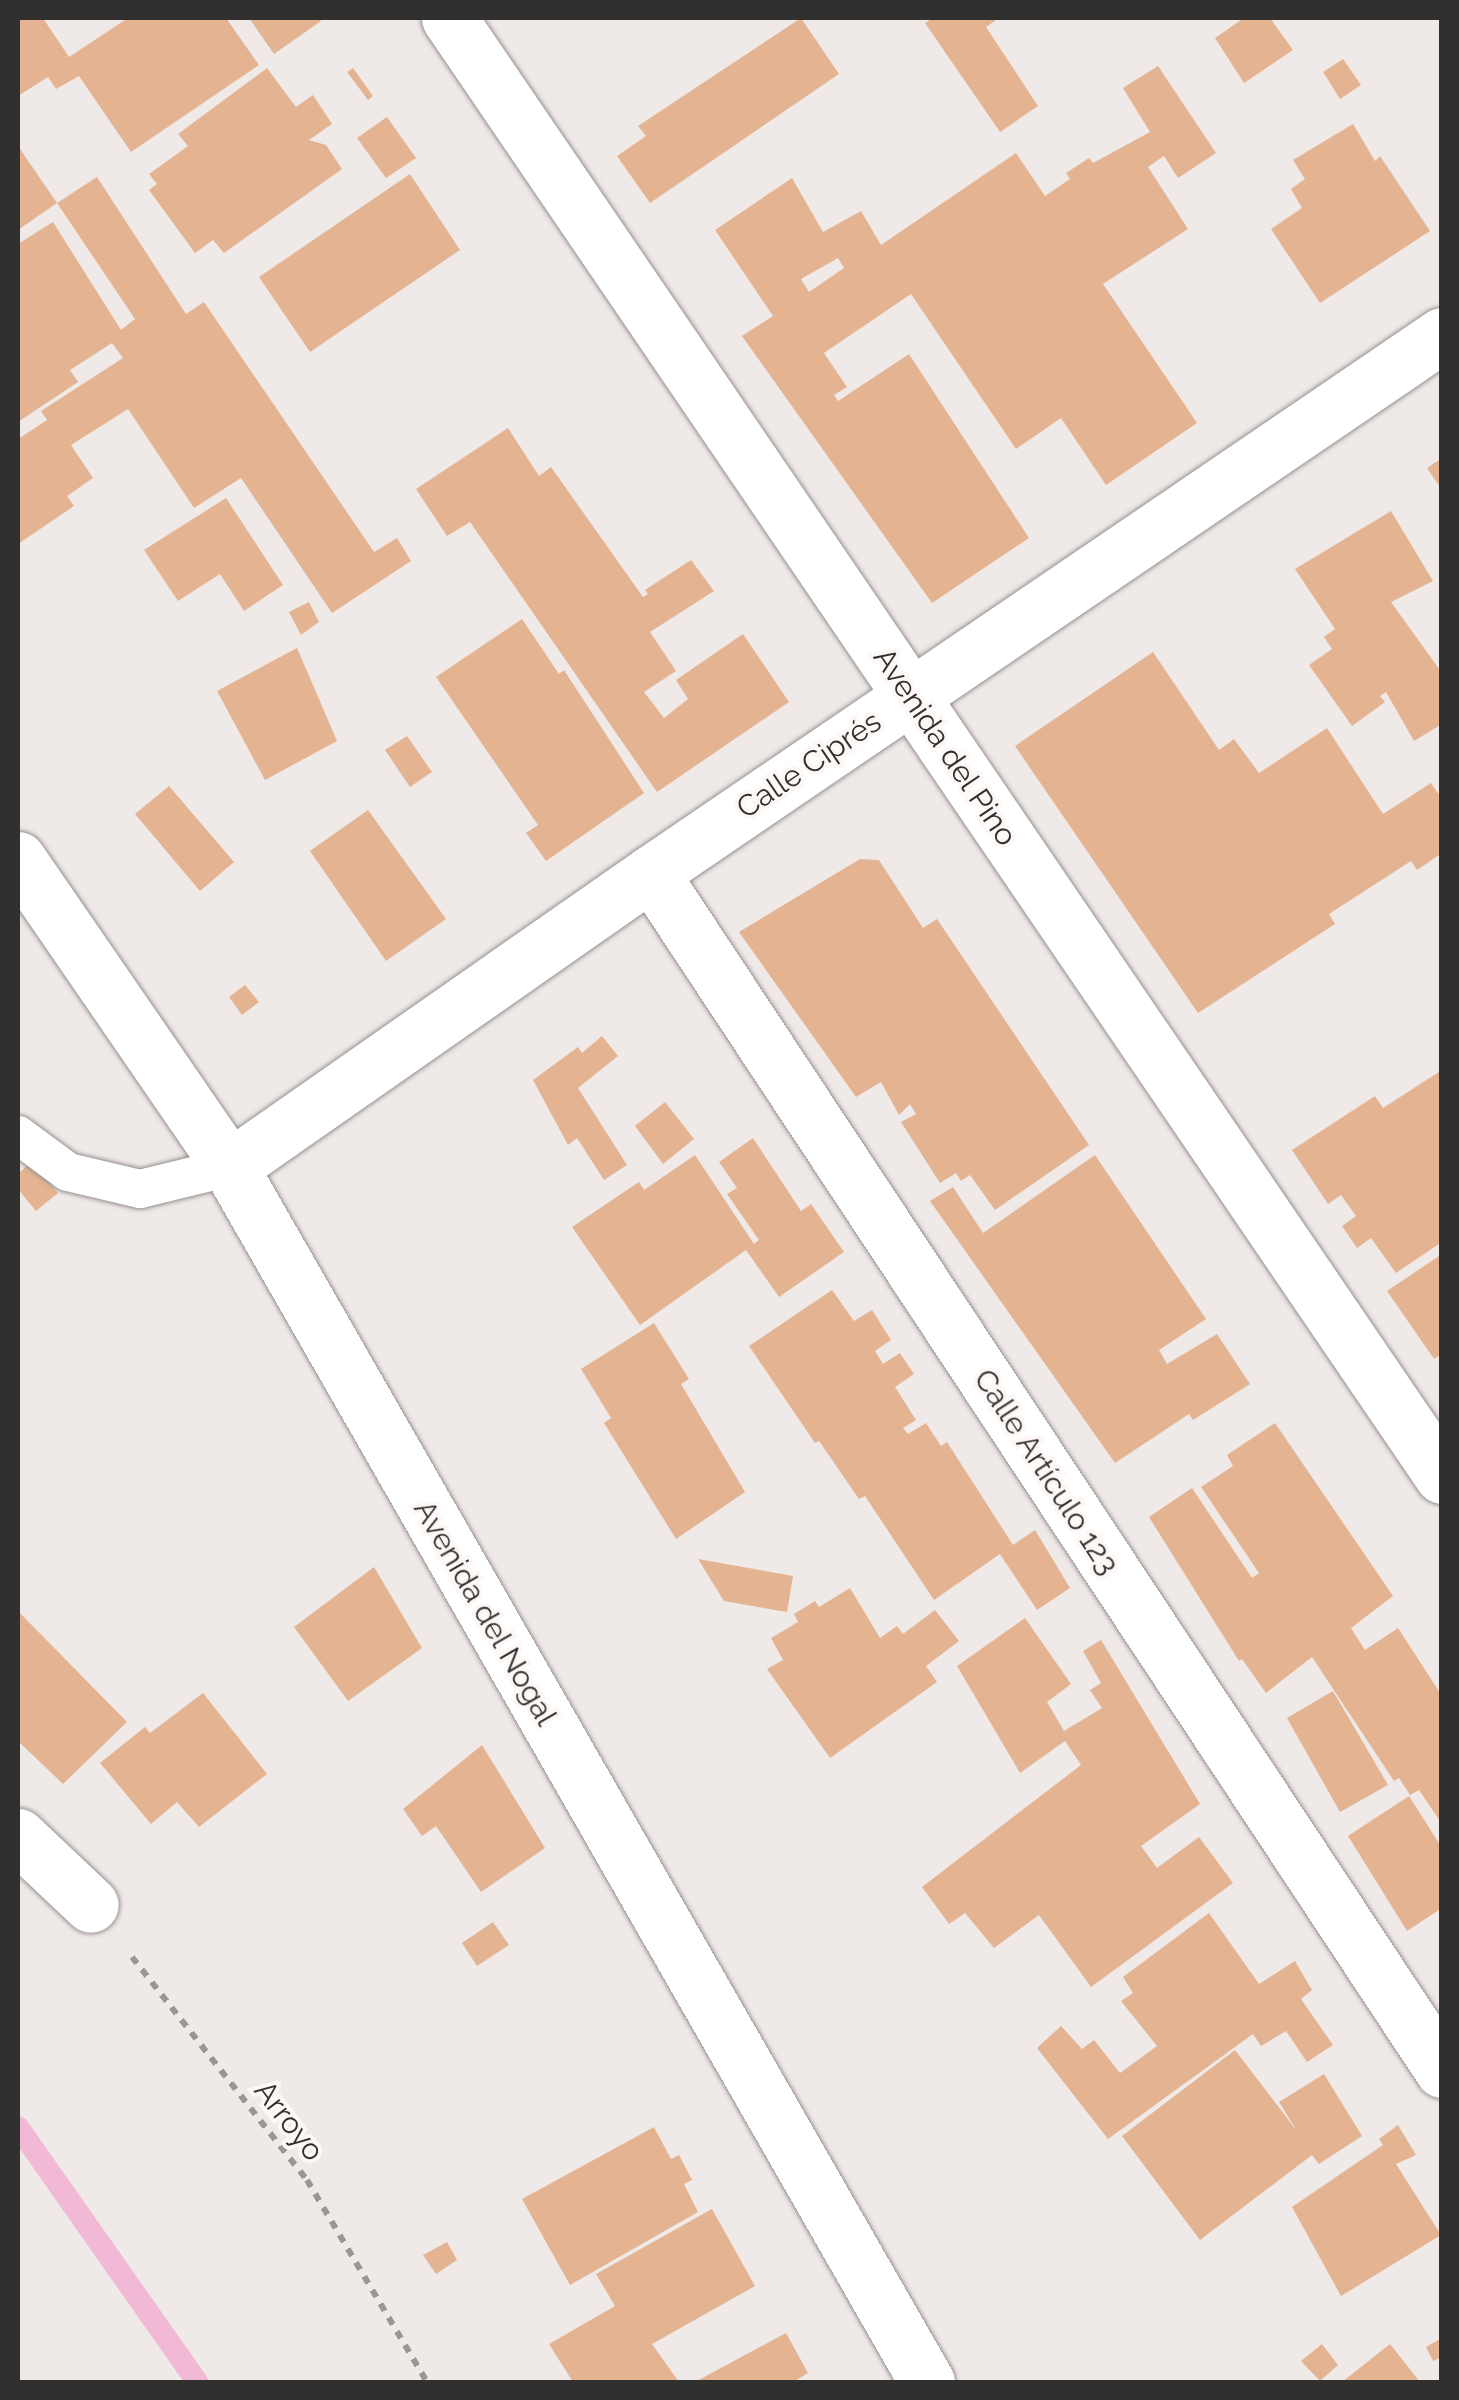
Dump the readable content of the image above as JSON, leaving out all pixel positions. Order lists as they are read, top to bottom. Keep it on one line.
{"streets":{"street":["Avenida del Pino","Calle Ciprés","Calle Artículo 123","Avenida del Nogal"],"path":["Arroyo"]},"crossings":[["Avenida del Pino","Calle Ciprés"],["Calle Ciprés","Calle Artículo 123"],["Calle Ciprés","Avenida del Nogal"]]}
